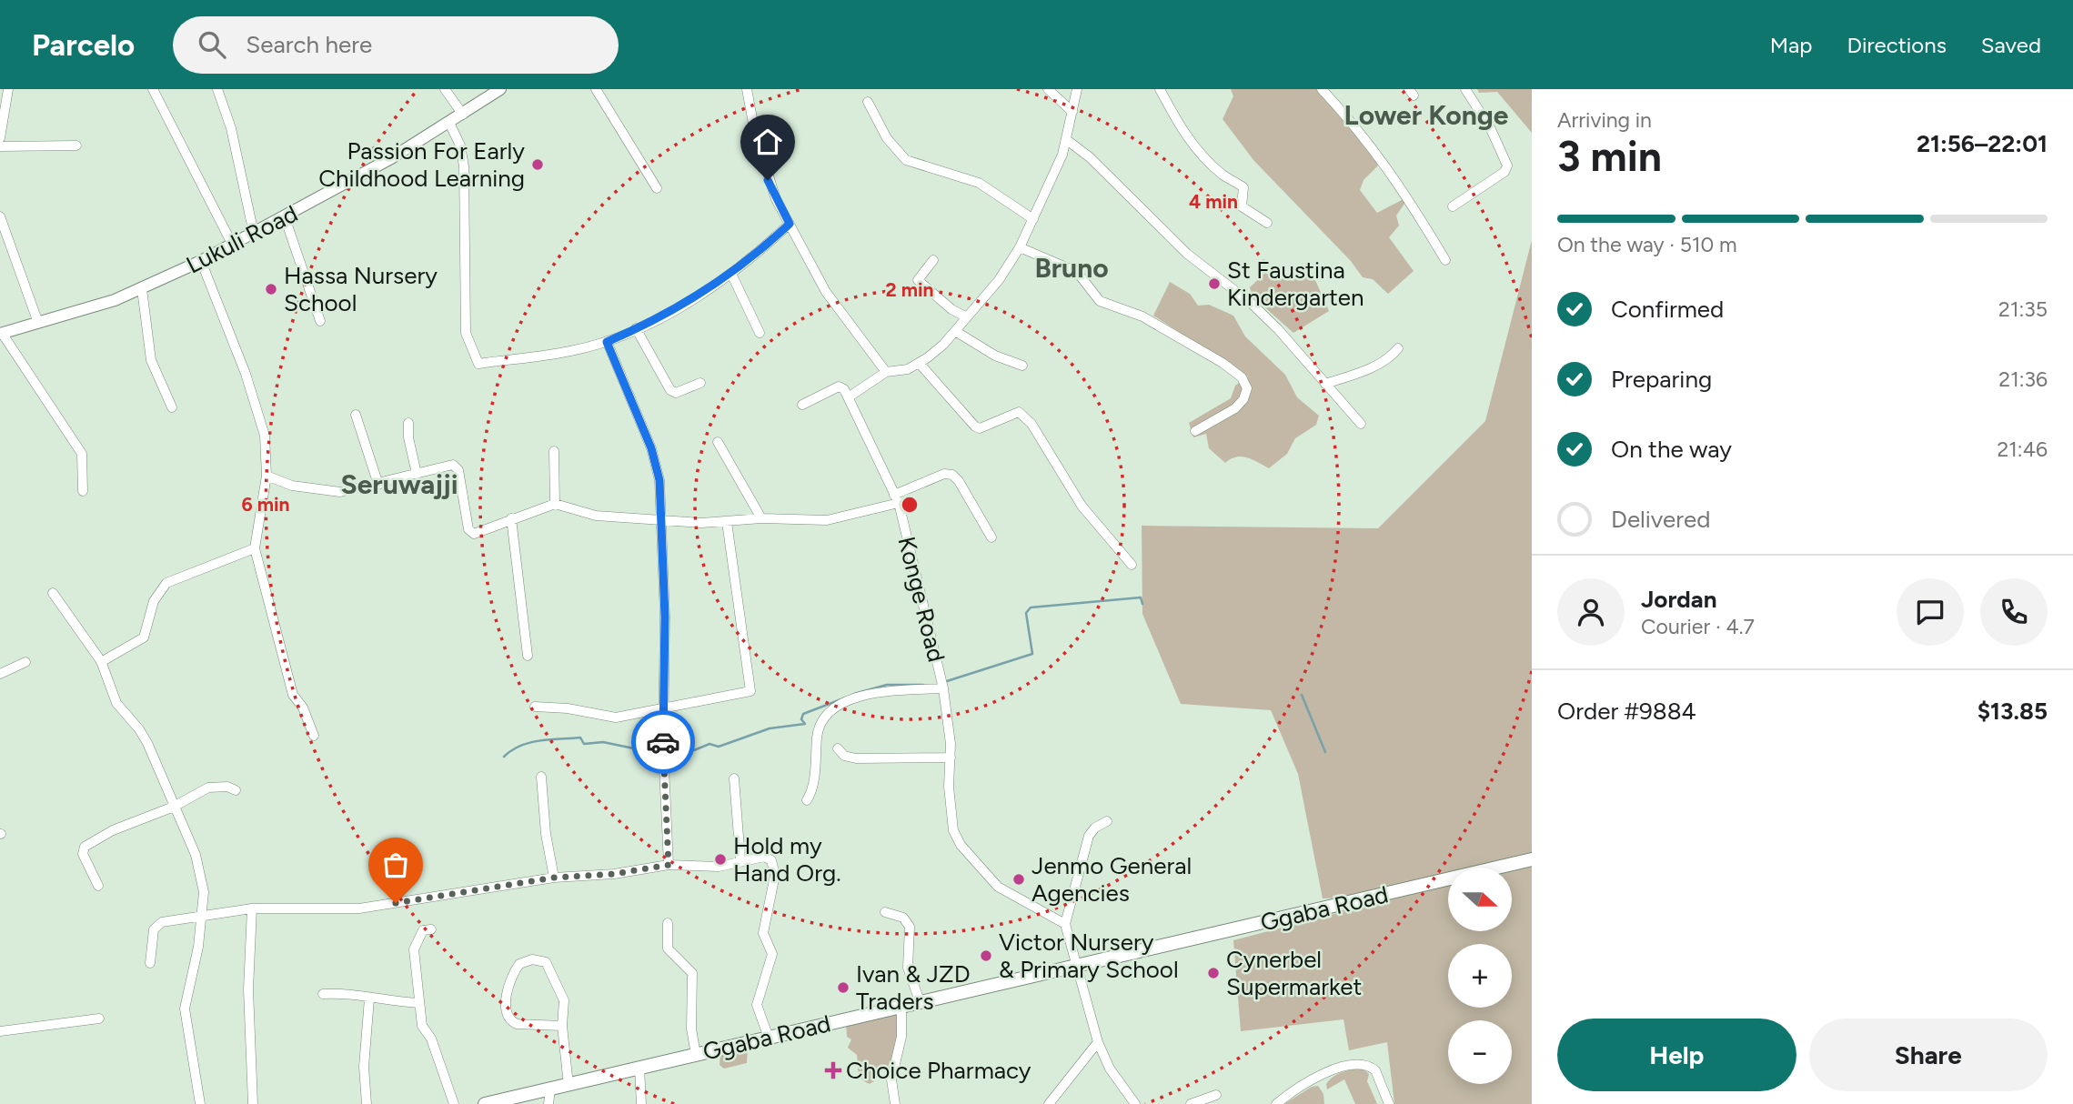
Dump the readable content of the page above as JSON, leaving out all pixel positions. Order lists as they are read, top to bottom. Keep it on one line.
{"streets":{"main road":["Ggaba Road"],"street":["Lukuli Road","Konge Road"]},"districts":["Lower Konge","Bruno","Seruwajji"],"places":{"other":["Passion For Early Childhood Learning","St Faustina Kindergarten","Hassa Nursery School","Hold my Hand Org.","Jenmo General Agencies","Victor Nursery & Primary School","Cynerbel Supermarket","Ivan & JZD Traders"],"health":["Choice Pharmacy"]},"north":"right","page":{"header":"Parcelo","search":"Search here","nav":["Map","Directions","Saved"],"heading":["3 min","Arriving in","21:56–22:01"],"panel":["Jordan","Courier · 4.7","Order #9884","$13.85"],"bar":"On the way · 510 m","list":[["Confirmed","21:35"],["Preparing","21:36"],["On the way","21:46"],"Delivered"],"map_buttons":["+","−"],"buttons":["Help","Share"]},"rings":["4 min","2 min","6 min"]}
